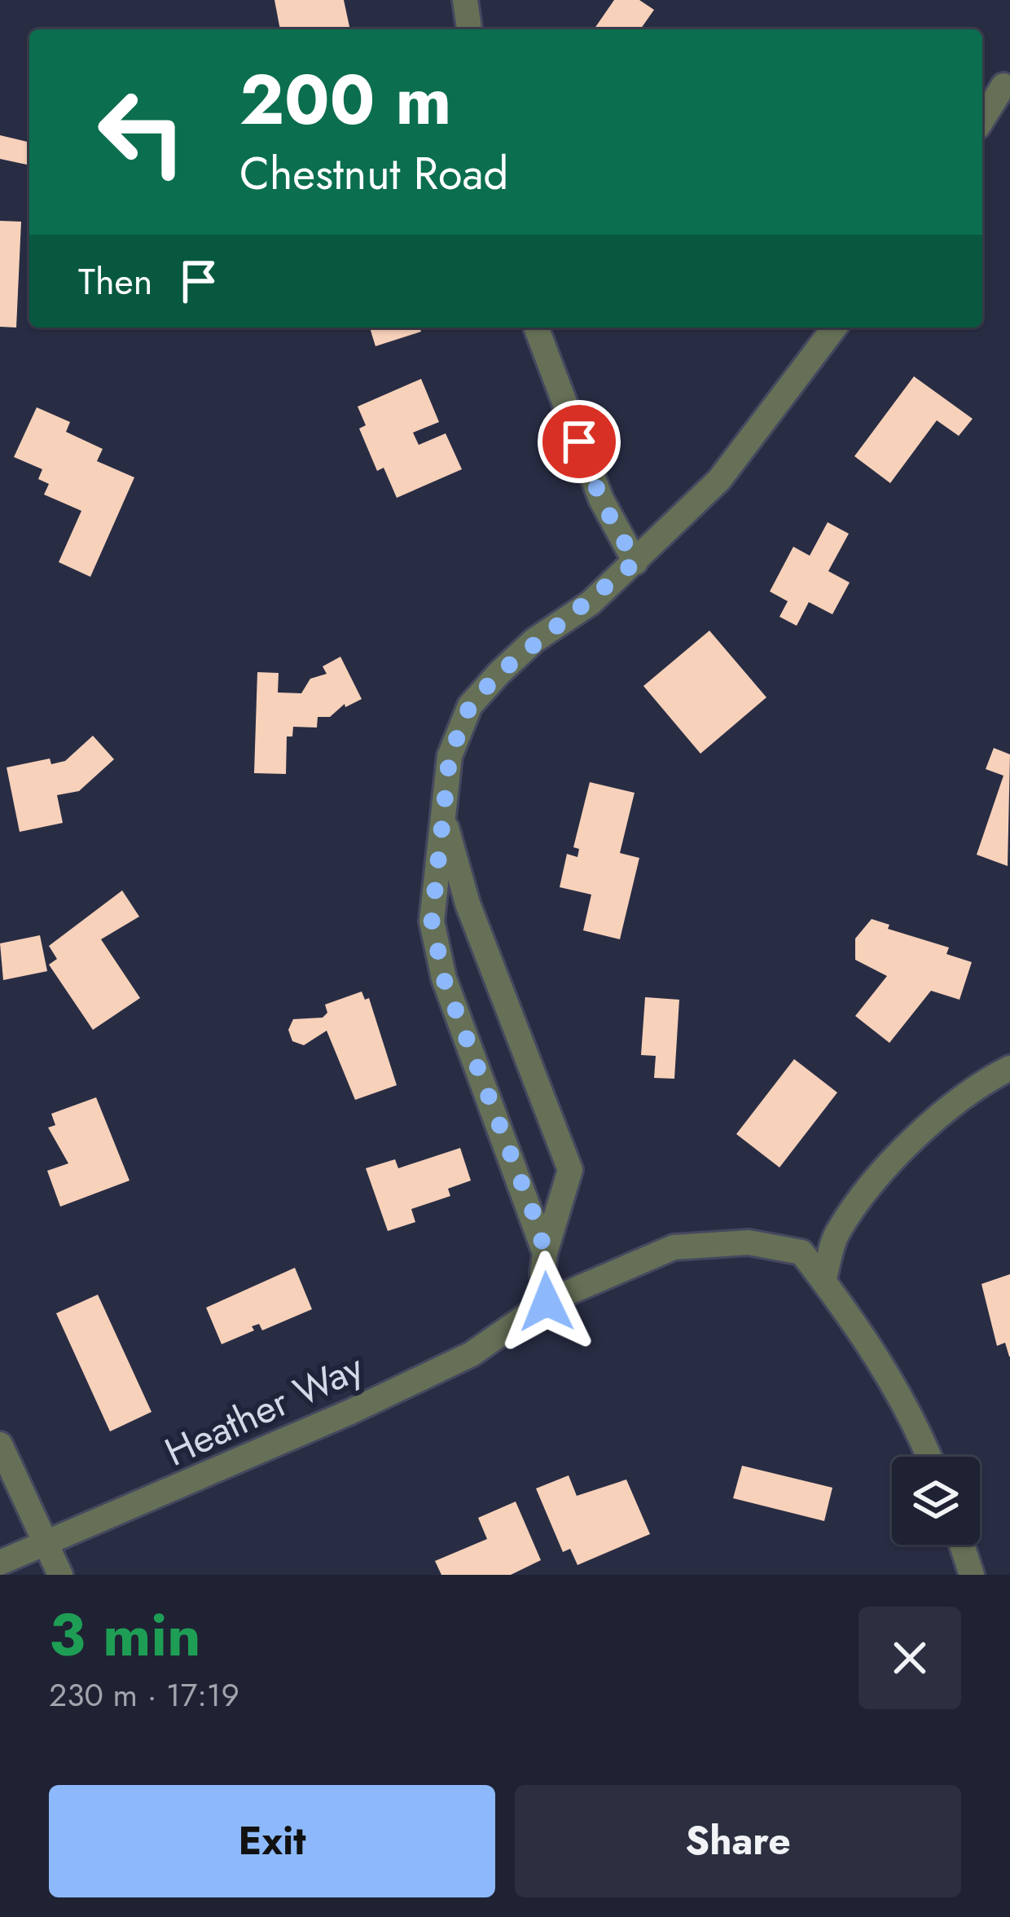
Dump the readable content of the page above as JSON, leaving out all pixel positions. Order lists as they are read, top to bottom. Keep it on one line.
{"streets":{"street":["Heather Way"]},"page":{"turn":["200 m","Chestnut Road"],"then":"Then","heading":["3 min","230 m · 17:19"],"buttons":["Exit","Share"]}}
